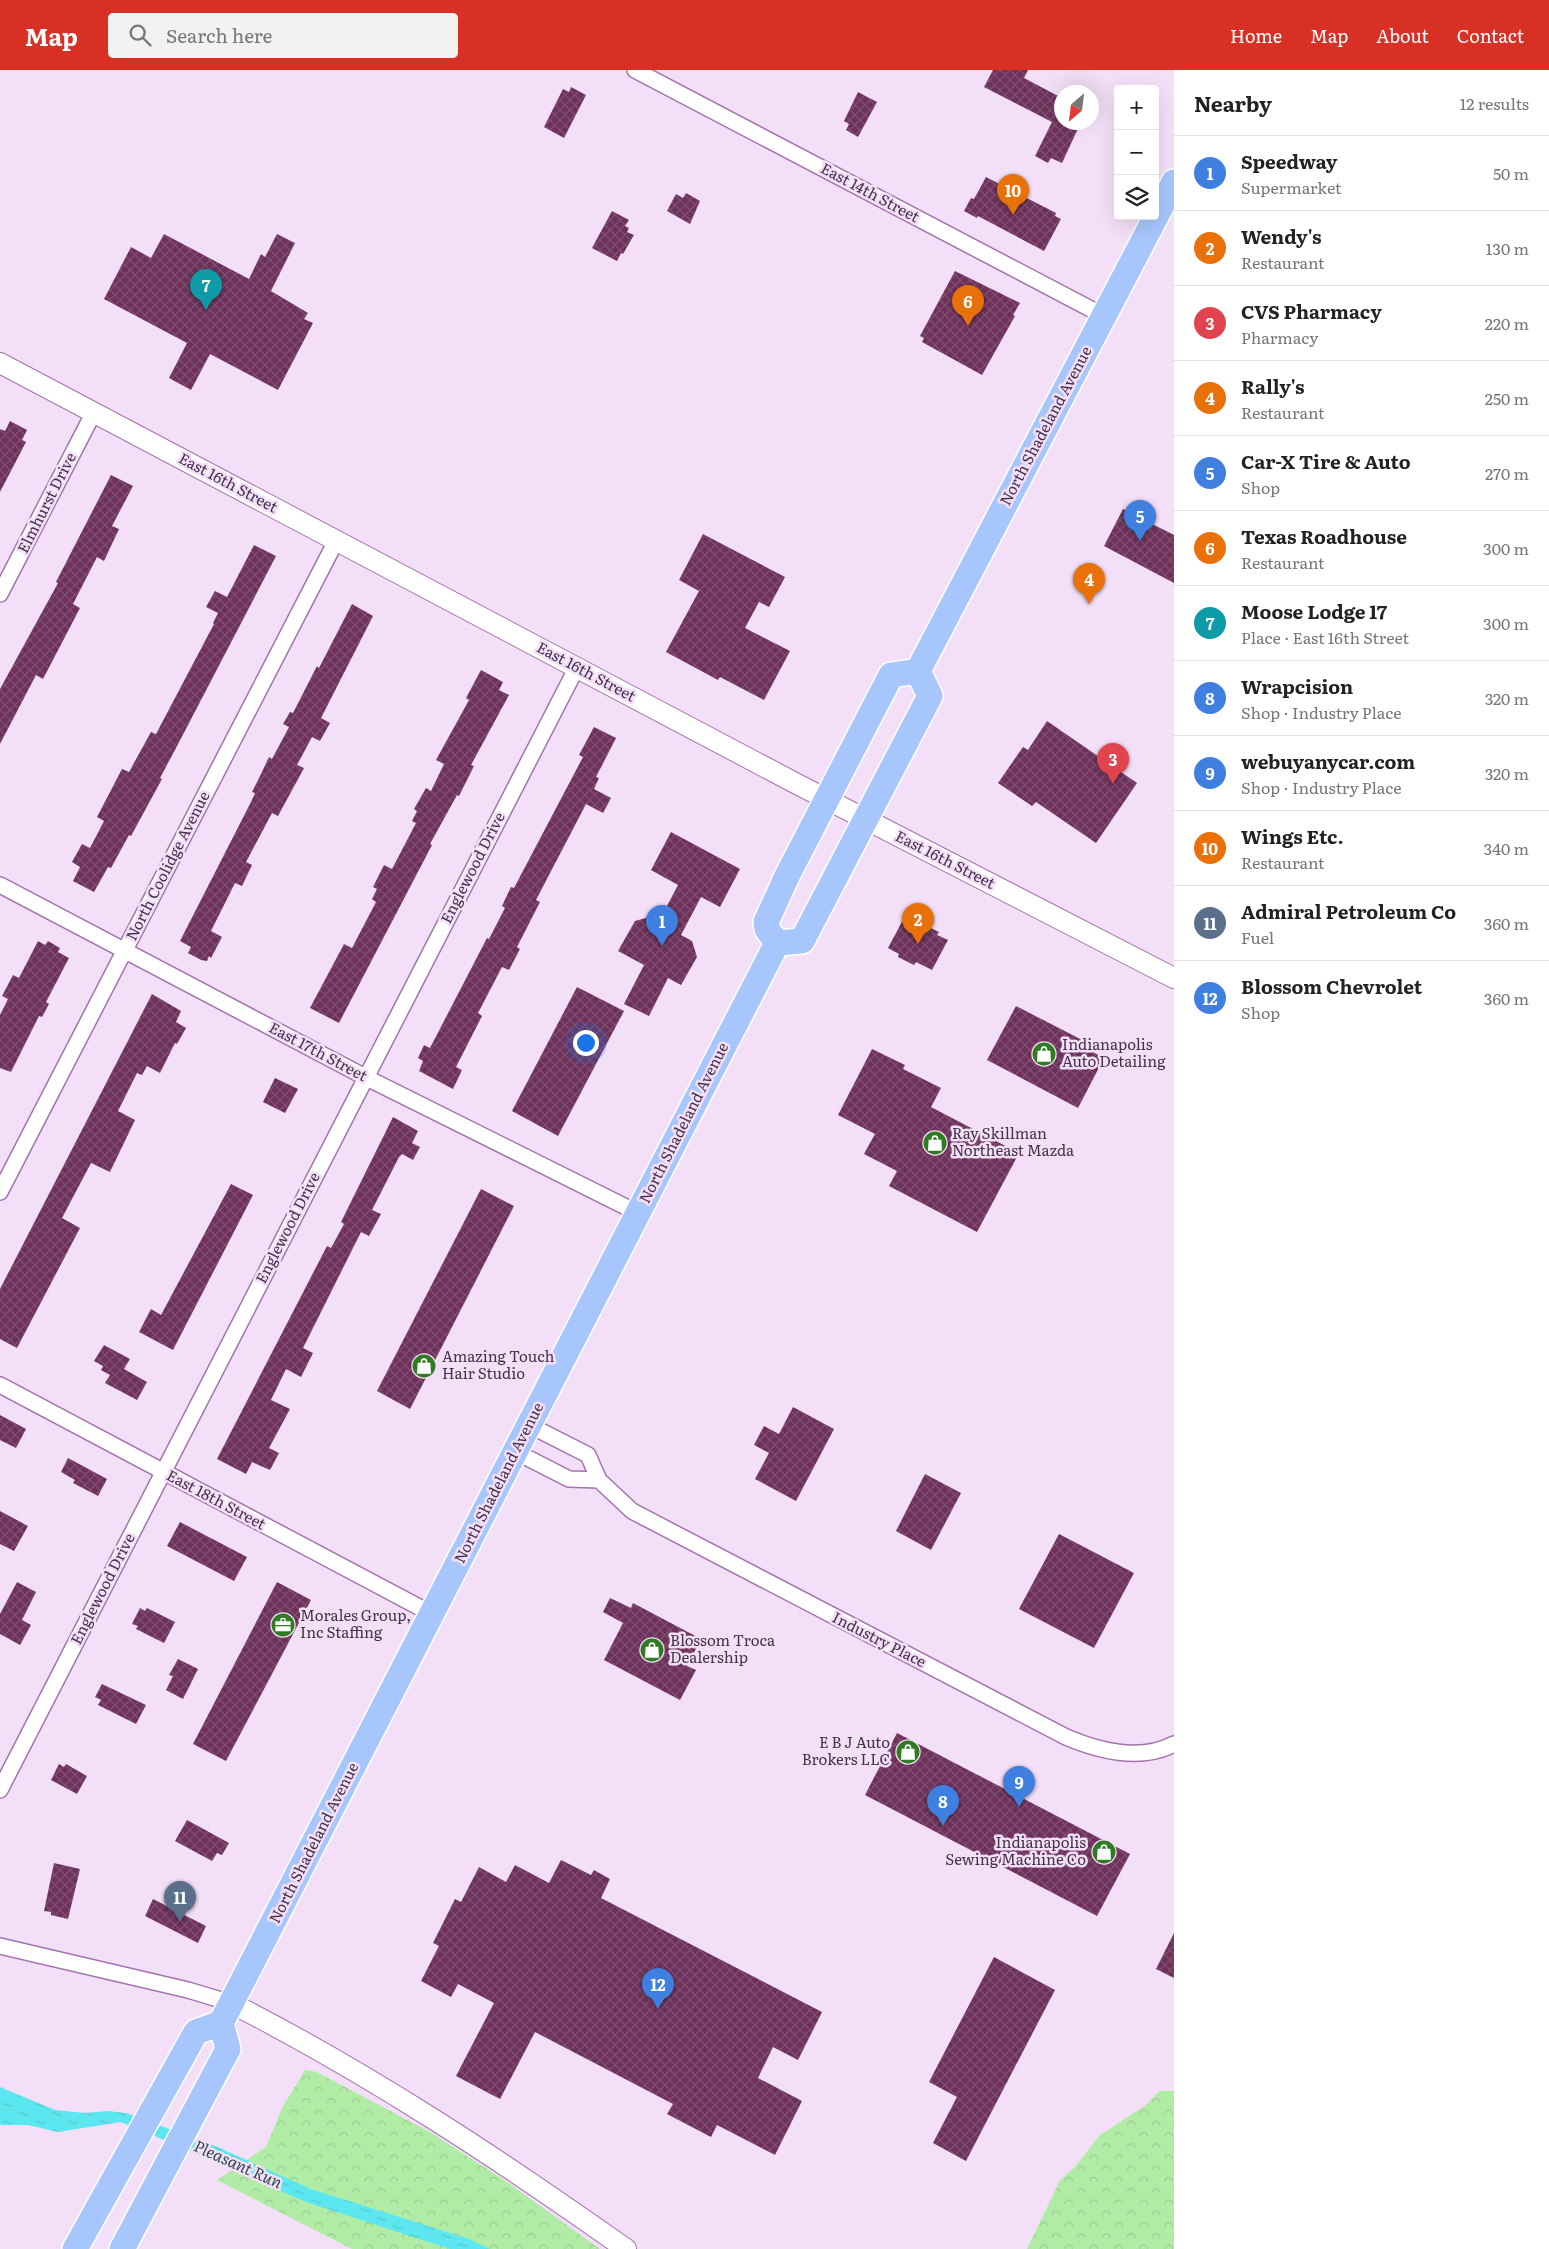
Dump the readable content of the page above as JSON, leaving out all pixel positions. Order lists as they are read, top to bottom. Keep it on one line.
{"streets":{"main road":["North Shadeland Avenue"],"street":["East 14th Street","East 16th Street","Elmhurst Drive","North Coolidge Avenue","Englewood Drive","East 17th Street","East 18th Street","Industry Place"]},"crossings":[["East 14th Street","North Shadeland Avenue"],["North Shadeland Avenue","East 17th Street"],["North Shadeland Avenue","East 18th Street"],["North Shadeland Avenue","Industry Place"],["East 16th Street","Elmhurst Drive"],["East 16th Street","North Coolidge Avenue"],["East 16th Street","Englewood Drive"],["North Coolidge Avenue","East 17th Street"],["Englewood Drive","East 17th Street"],["Englewood Drive","East 18th Street"]],"water":["Pleasant Run"],"places":{"shop":["Indianapolis Auto Detailing","Ray Skillman Northeast Mazda","Amazing Touch Hair Studio","Blossom Troca Dealership","E B J Auto Brokers LLC","Indianapolis Sewing Machine Co"],"office":["Morales Group, Inc Staffing"]},"north":"bottom left","page":{"header":"Map","search":"Search here","nav":["Home","Map","About","Contact"],"heading":["Nearby","12 results"],"map_buttons":["+","−"],"list":[{"mark":"1","name":"Speedway","note":"Supermarket","value":"50 m"},{"mark":"2","name":"Wendy's","note":"Restaurant","value":"130 m"},{"mark":"3","name":"CVS Pharmacy","note":"Pharmacy","value":"220 m"},{"mark":"4","name":"Rally's","note":"Restaurant","value":"250 m"},{"mark":"5","name":"Car-X Tire & Auto","note":"Shop","value":"270 m"},{"mark":"6","name":"Texas Roadhouse","note":"Restaurant","value":"300 m"},{"mark":"7","name":"Moose Lodge 17","note":"Place · East 16th Street","value":"300 m"},{"mark":"8","name":"Wrapcision","note":"Shop · Industry Place","value":"320 m"},{"mark":"9","name":"webuyanycar.com","note":"Shop · Industry Place","value":"320 m"},{"mark":"10","name":"Wings Etc.","note":"Restaurant","value":"340 m"},{"mark":"11","name":"Admiral Petroleum Co","note":"Fuel","value":"360 m"},{"mark":"12","name":"Blossom Chevrolet","note":"Shop","value":"360 m"}],"pins":["10","7","6","5","4","3","2","1","9","8","11","12"]}}
